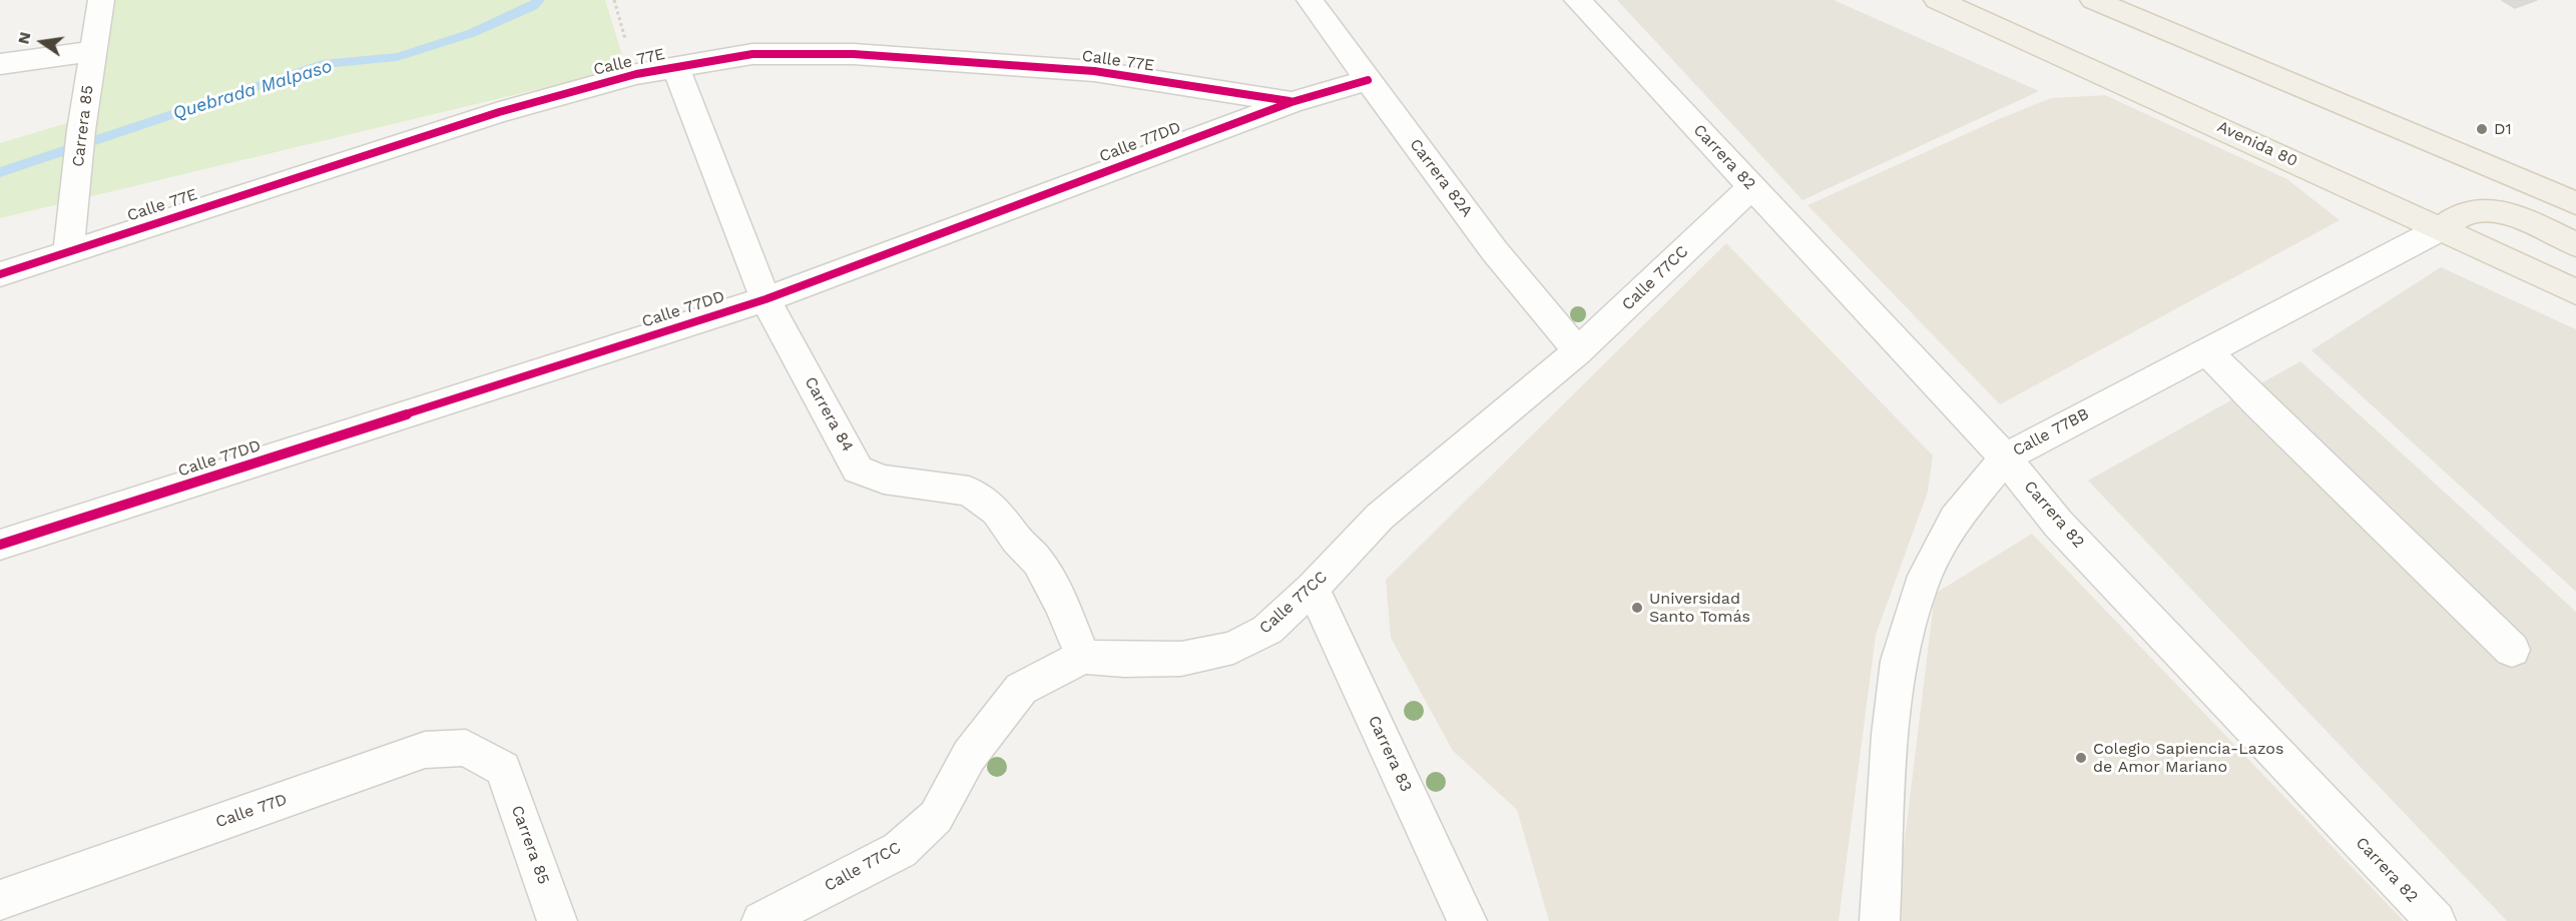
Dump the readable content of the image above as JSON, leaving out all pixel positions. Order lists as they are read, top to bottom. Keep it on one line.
{"streets":{"main road":["Avenida 80"],"street":["Calle 77E","Carrera 85","Calle 77DD","Carrera 82","Carrera 82A","Calle 77CC","Carrera 84","Calle 77BB","Carrera 83","Calle 77D"]},"crossings":[["Calle 77E","Carrera 85"],["Calle 77E","Calle 77DD"],["Calle 77E","Carrera 84"],["Carrera 85","Calle 77D"],["Calle 77DD","Carrera 82A"],["Calle 77DD","Carrera 84"],["Avenida 80","Calle 77BB"],["Carrera 82","Calle 77CC"],["Carrera 82","Calle 77BB"],["Carrera 82A","Calle 77CC"],["Calle 77CC","Carrera 84"],["Calle 77CC","Carrera 83"]],"water":["Quebrada Malpaso"],"places":["D1","Universidad Santo Tomás","Colegio Sapiencia-Lazos de Amor Mariano"],"north":"left"}
